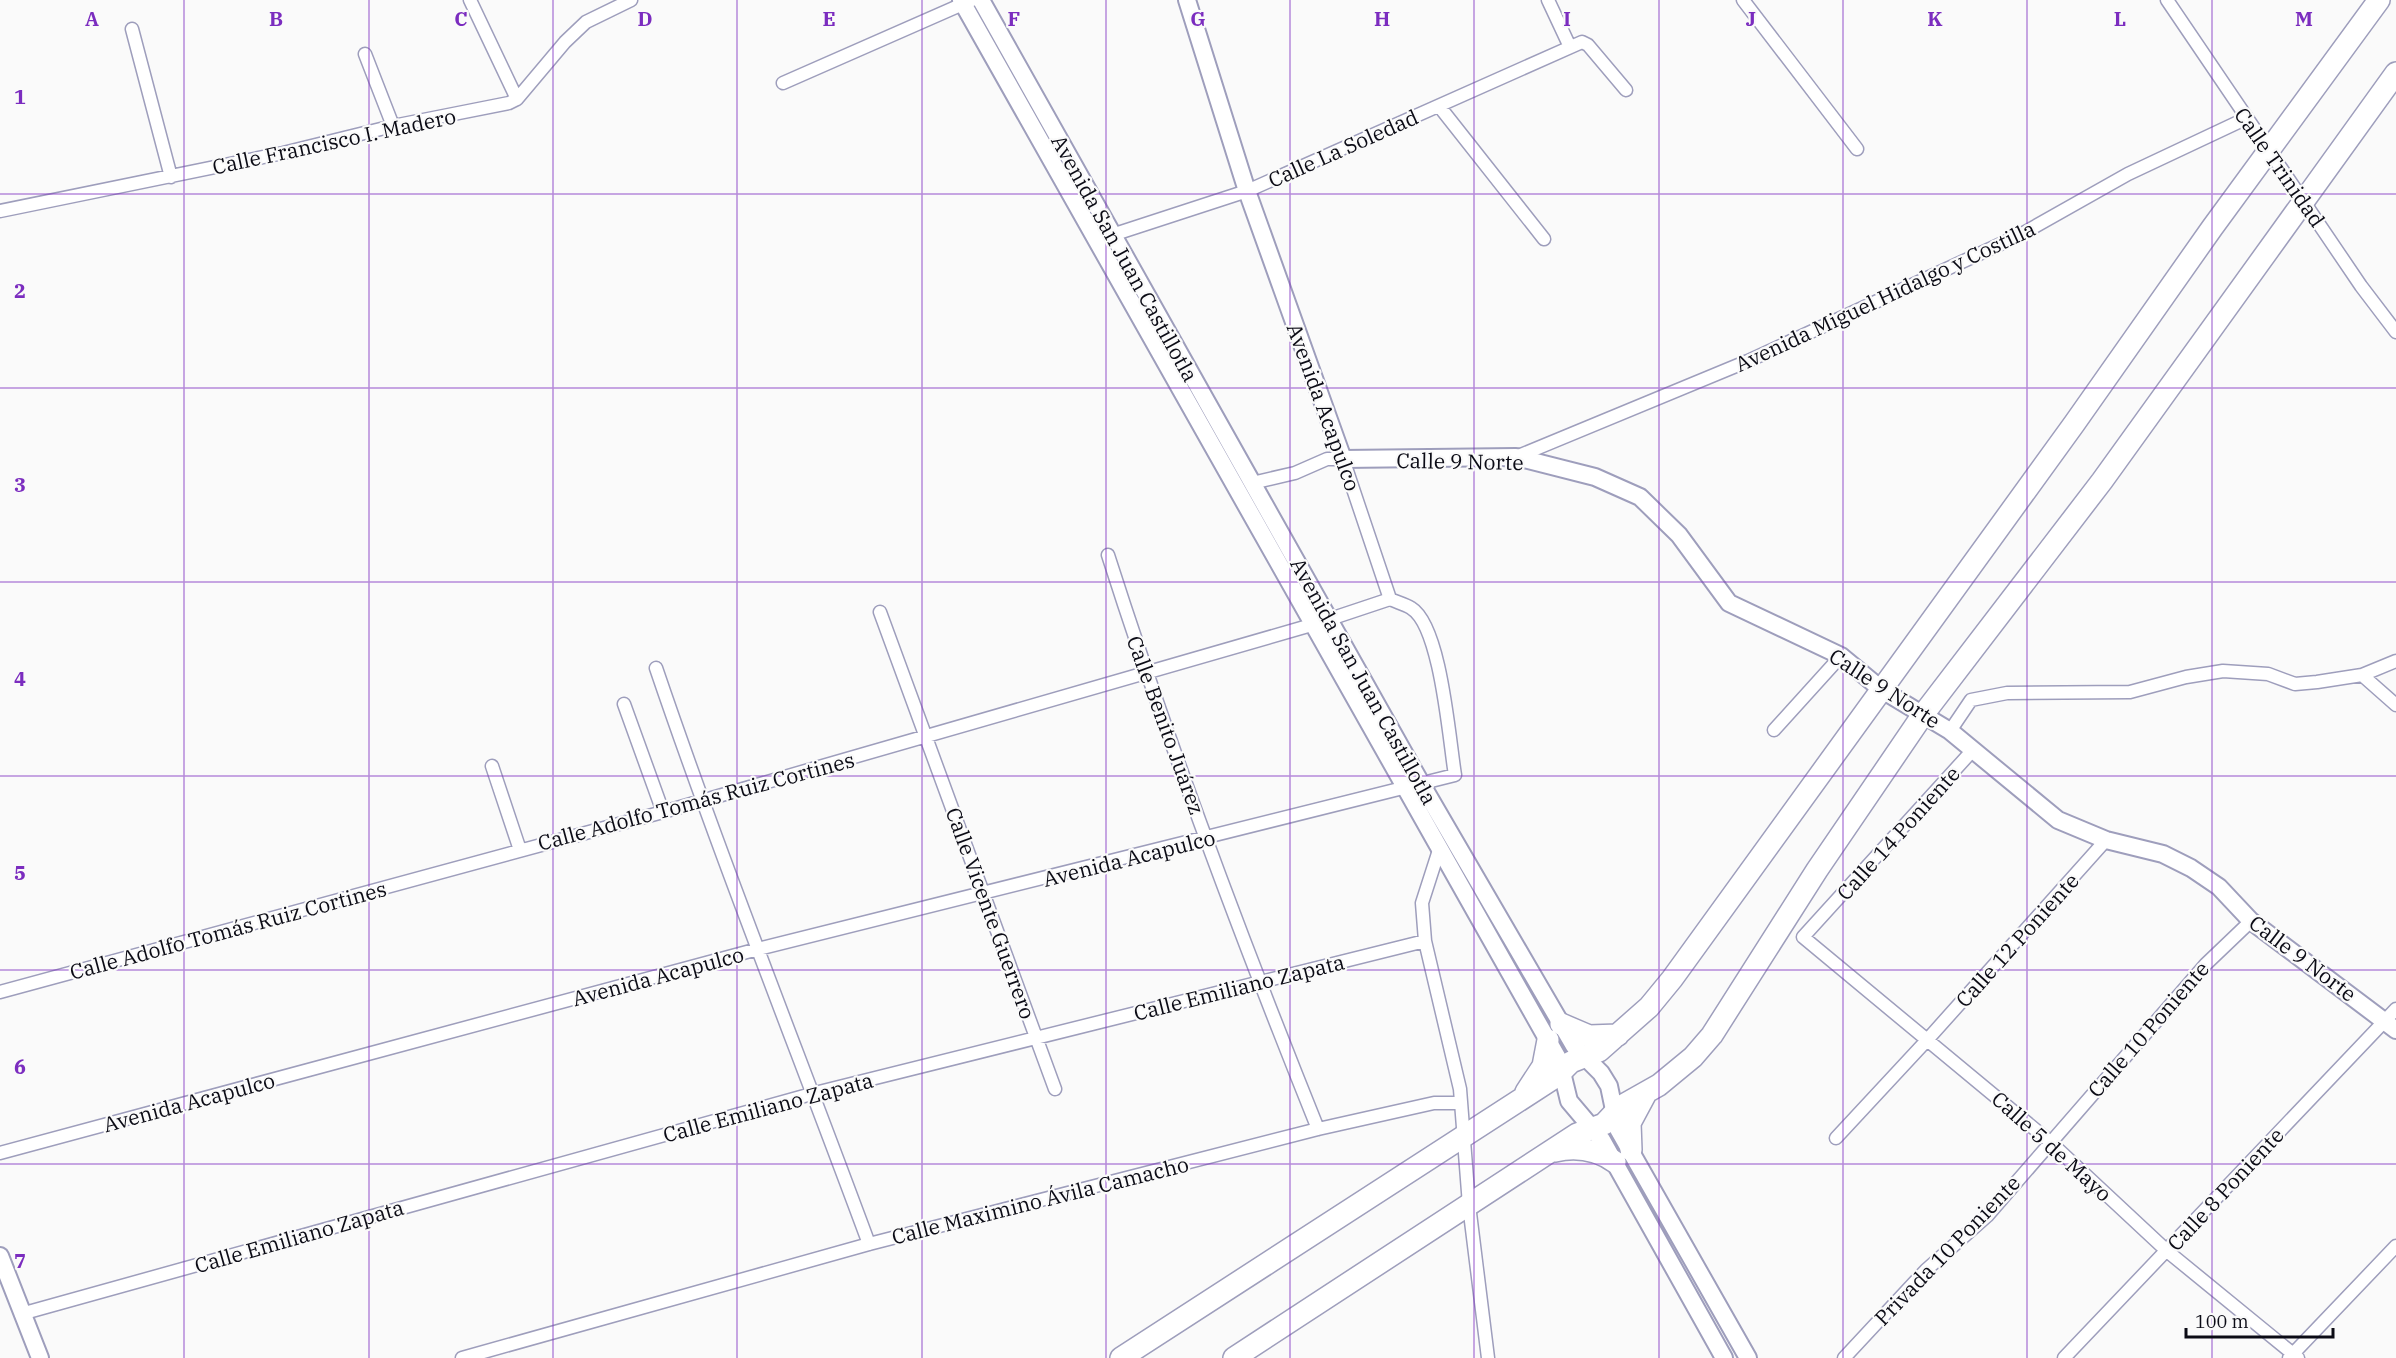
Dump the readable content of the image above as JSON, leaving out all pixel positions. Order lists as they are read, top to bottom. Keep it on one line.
{"streets":{"main road":["Avenida San Juan Castillotla","Avenida Acapulco","Calle 9 Norte"],"street":["Calle Francisco I. Madero","Calle La Soledad","Calle Trinidad","Avenida Miguel Hidalgo y Costilla","Calle Benito Juárez","Calle Adolfo Tomás Ruiz Cortines","Calle 14 Poniente","Calle Vicente Guerrero","Calle 12 Poniente","Calle Emiliano Zapata","Calle 10 Poniente","Calle 5 de Mayo","Calle 8 Poniente","Calle Maximino Ávila Camacho","Privada 10 Poniente"]},"crossings":[["Calle La Soledad","Avenida San Juan Castillotla"],["Calle La Soledad","Avenida Acapulco"],["Calle Trinidad","Avenida Miguel Hidalgo y Costilla"],["Avenida San Juan Castillotla","Avenida Acapulco"],["Avenida San Juan Castillotla","Calle Adolfo Tomás Ruiz Cortines"],["Avenida Miguel Hidalgo y Costilla","Calle 9 Norte"],["Avenida Acapulco","Calle 9 Norte"],["Avenida Acapulco","Calle Benito Juárez"],["Avenida Acapulco","Calle Adolfo Tomás Ruiz Cortines"],["Avenida Acapulco","Calle Vicente Guerrero"],["Calle 9 Norte","Calle 14 Poniente"],["Calle 9 Norte","Calle 12 Poniente"],["Calle 9 Norte","Calle 10 Poniente"],["Calle 9 Norte","Calle 8 Poniente"],["Calle Benito Juárez","Calle Adolfo Tomás Ruiz Cortines"],["Calle Benito Juárez","Calle Emiliano Zapata"],["Calle Benito Juárez","Calle Maximino Ávila Camacho"],["Calle Adolfo Tomás Ruiz Cortines","Calle Vicente Guerrero"],["Calle 14 Poniente","Calle 5 de Mayo"],["Calle Vicente Guerrero","Calle Emiliano Zapata"],["Calle 12 Poniente","Calle 5 de Mayo"],["Calle 10 Poniente","Calle 5 de Mayo"],["Calle 10 Poniente","Privada 10 Poniente"],["Calle 5 de Mayo","Calle 8 Poniente"],["Calle 5 de Mayo","Privada 10 Poniente"]],"scale_bar":"100 m","grid":{"columns":["A","B","C","D","E","F","G","H","I","J","K","L","M"],"rows":["1","2","3","4","5","6","7"]}}
